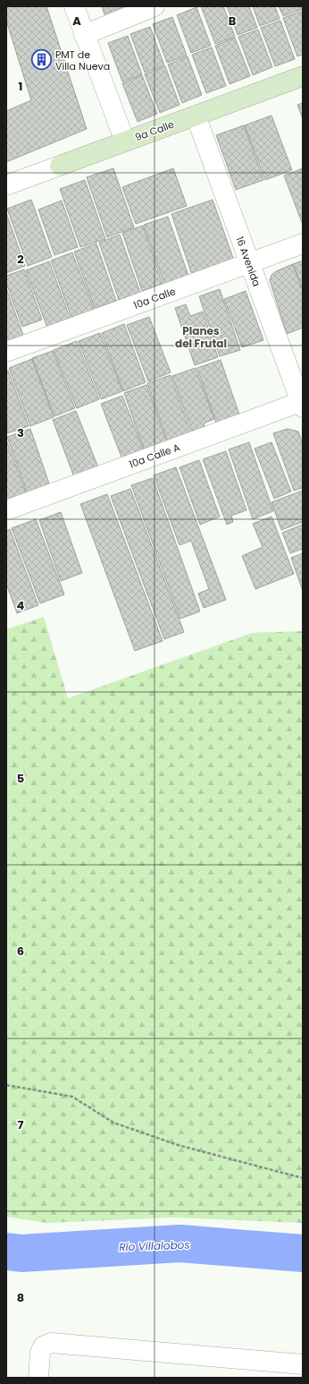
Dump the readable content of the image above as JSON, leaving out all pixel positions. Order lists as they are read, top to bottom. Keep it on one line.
{"streets":{"street":["9a Calle","16 Avenida","10a Calle","10a Calle A"]},"crossings":[["9a Calle","16 Avenida"],["16 Avenida","10a Calle"],["16 Avenida","10a Calle A"]],"districts":["Planes del Frutal"],"water":["Río Villalobos"],"places":{"building":["PMT de Villa Nueva"]},"grid":{"columns":["A","B"],"rows":["1","2","3","4","5","6","7","8"]}}
